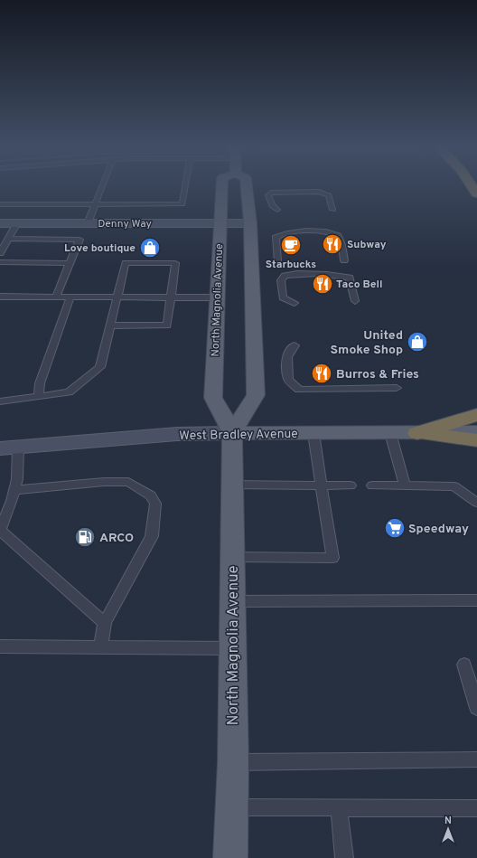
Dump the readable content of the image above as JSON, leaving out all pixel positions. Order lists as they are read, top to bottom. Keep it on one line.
{"streets":{"main road":["North Magnolia Avenue","West Bradley Avenue"],"street":["Denny Way"]},"crossings":[["Denny Way","North Magnolia Avenue"],["North Magnolia Avenue","West Bradley Avenue"]],"places":{"restaurant":["Subway","Taco Bell","Burros & Fries"],"cafe":["Starbucks"],"shop":["Love boutique","United Smoke Shop"],"supermarket":["Speedway"],"fuel station":["ARCO"]},"north":"top"}
